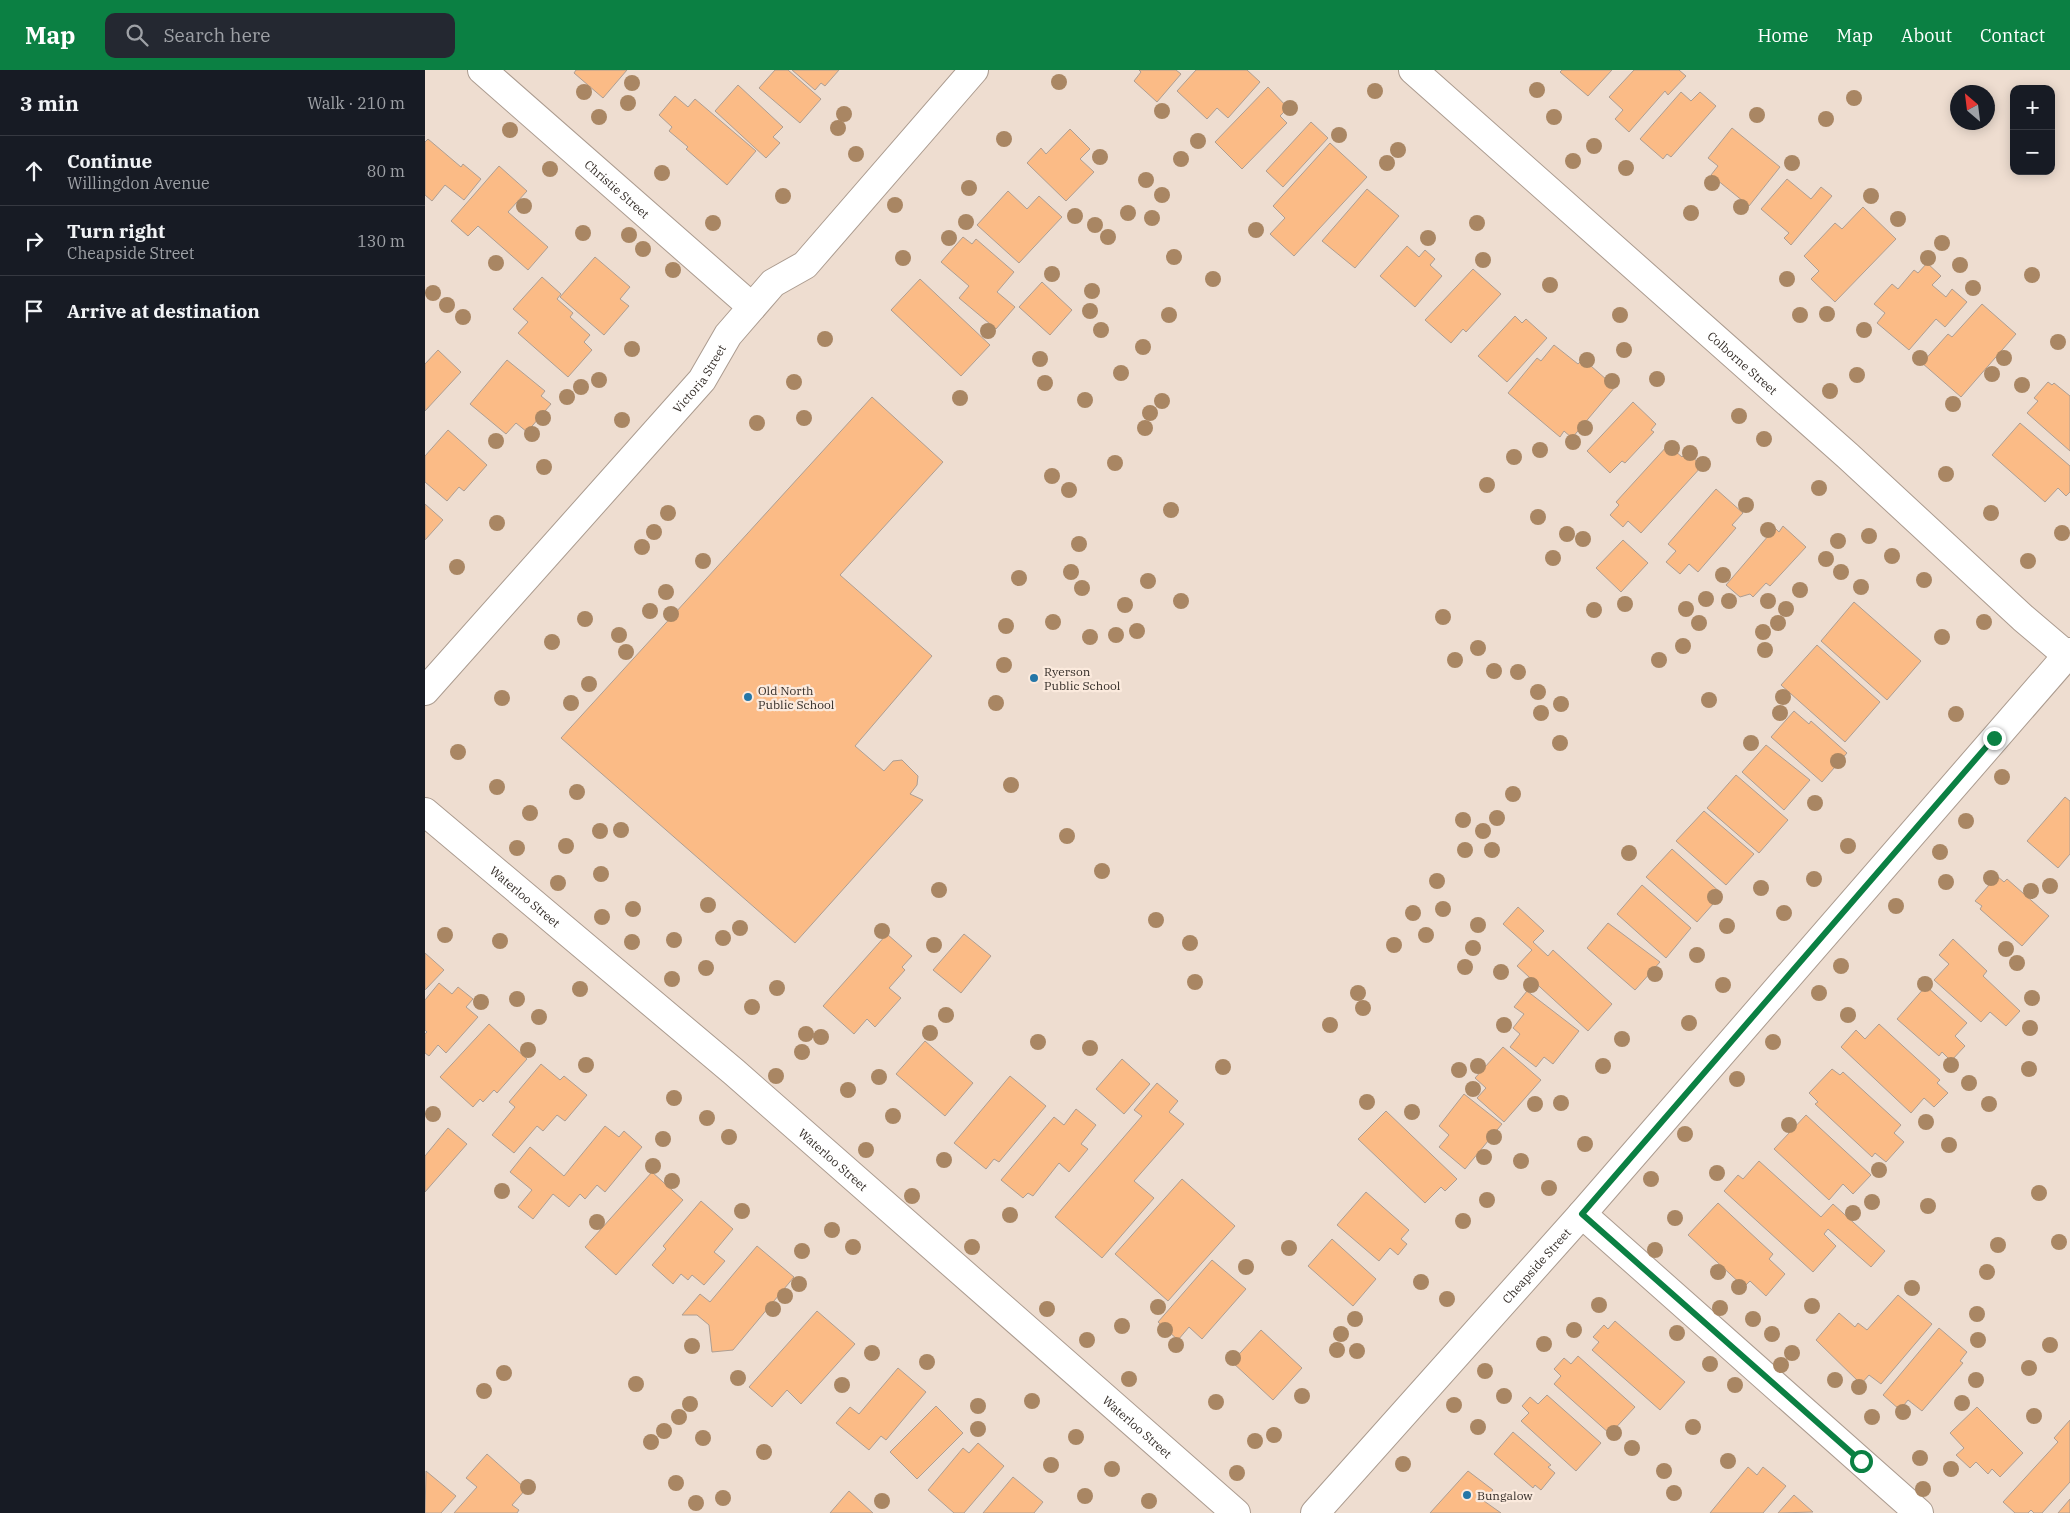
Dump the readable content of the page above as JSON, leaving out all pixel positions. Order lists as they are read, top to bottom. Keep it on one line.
{"streets":{"street":["Christie Street","Colborne Street","Victoria Street","Waterloo Street","Cheapside Street"]},"crossings":[["Christie Street","Victoria Street"],["Colborne Street","Cheapside Street"]],"places":["Ryerson Public School","Old North Public School","Bungalow"],"north":"top left","page":{"header":"Map","search":"Search here","nav":["Home","Map","About","Contact"],"heading":["3 min","Walk · 210 m"],"map_buttons":["+","−"],"list":[["Continue","Willingdon Avenue","80 m"],["Turn right","Cheapside Street","130 m"],"Arrive at destination"]}}
